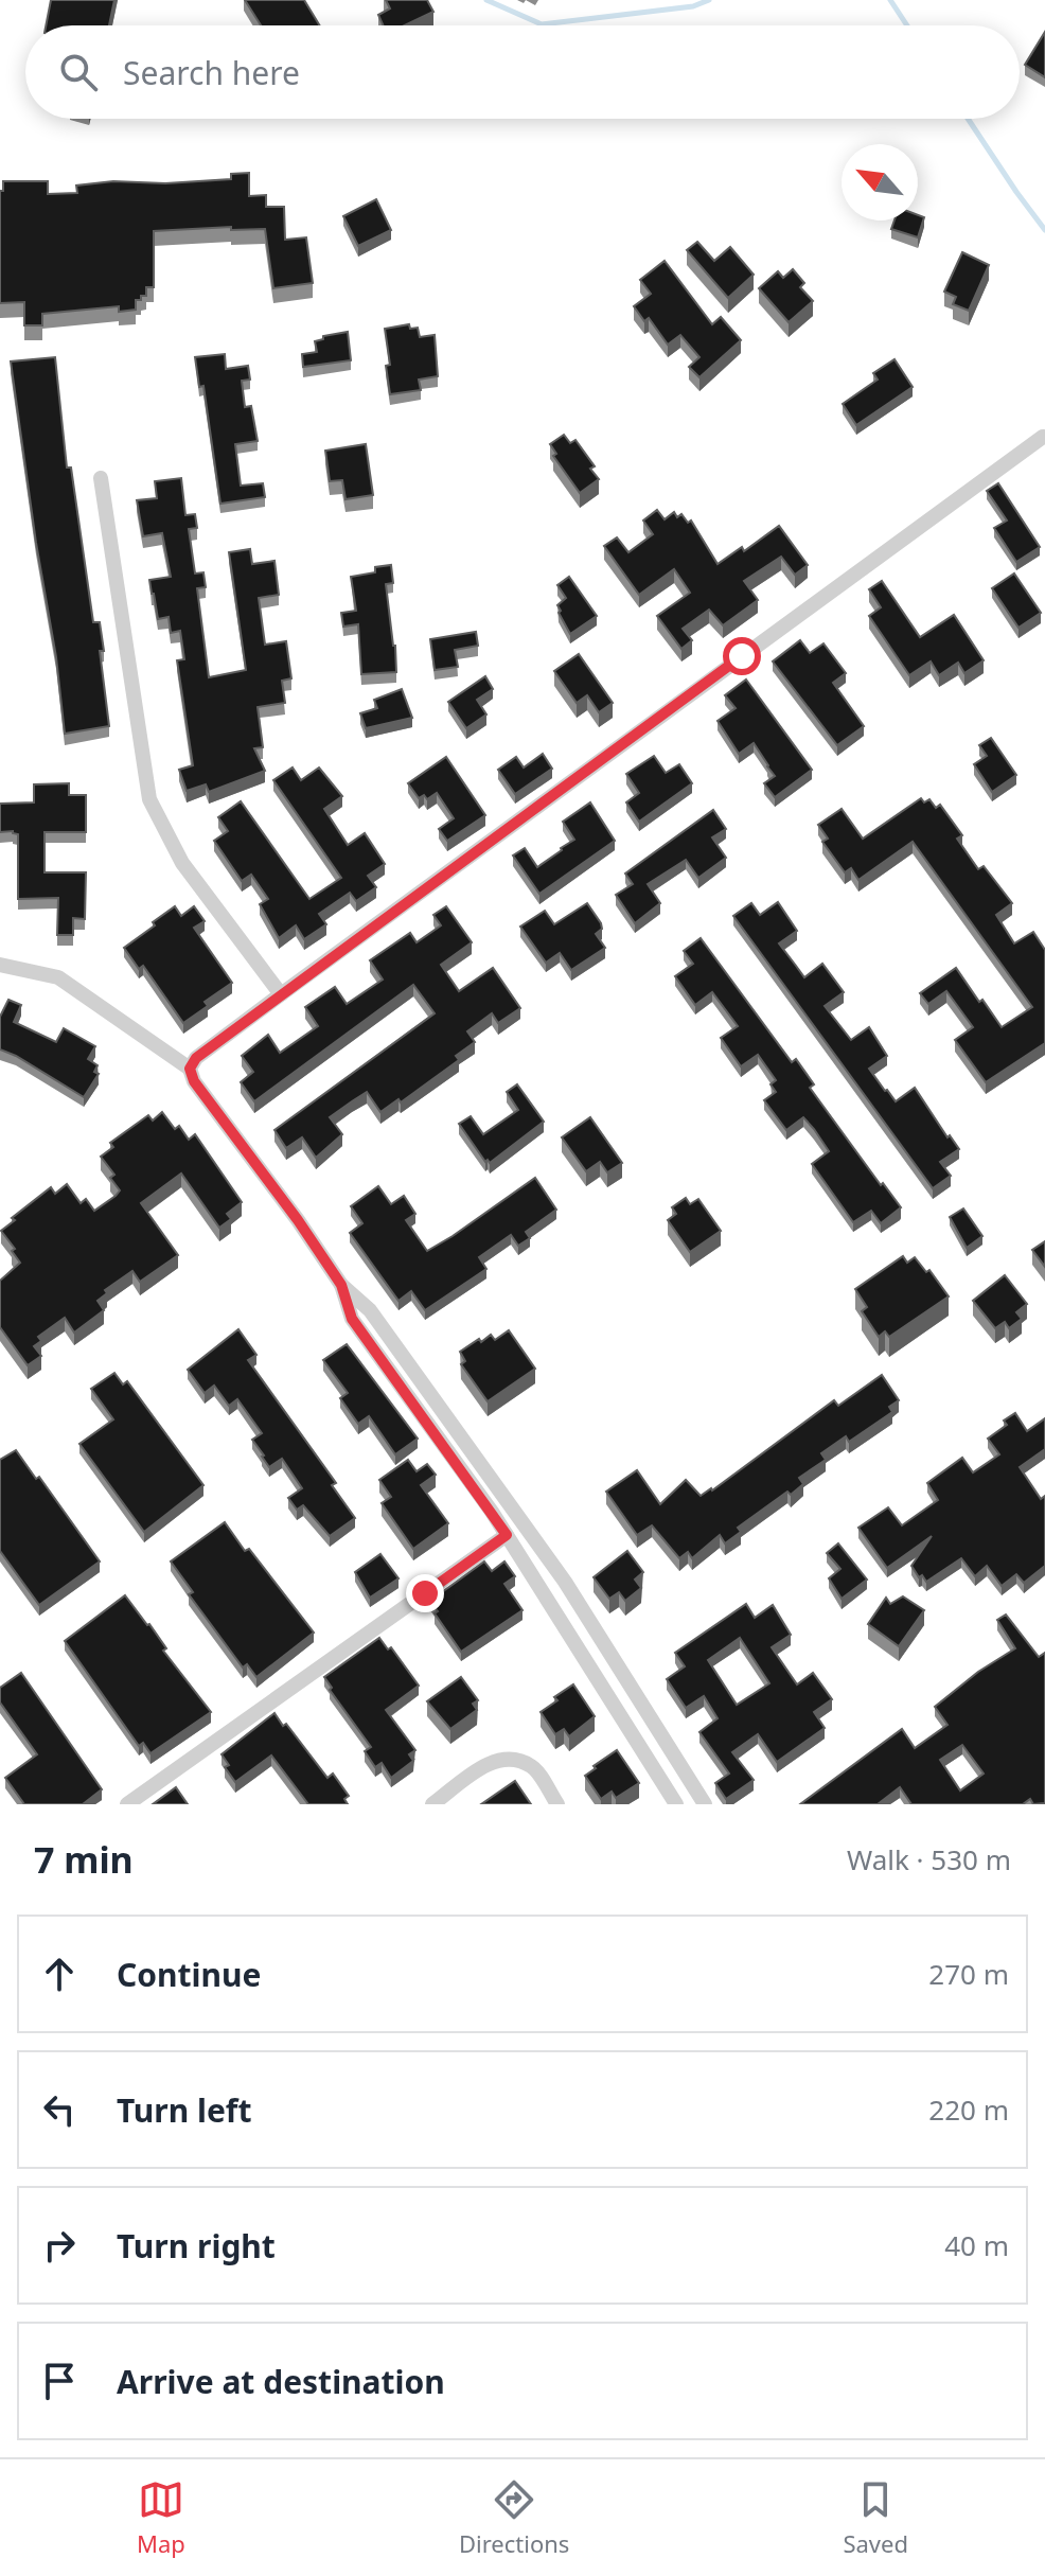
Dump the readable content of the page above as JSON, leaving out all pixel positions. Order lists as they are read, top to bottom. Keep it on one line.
{"north":"top left","page":{"search":"Search here","heading":["7 min","Walk · 530 m"],"list":[["Continue","270 m"],["Turn left","220 m"],["Turn right","40 m"],"Arrive at destination"],"nav":["Map","Directions","Saved"]}}
